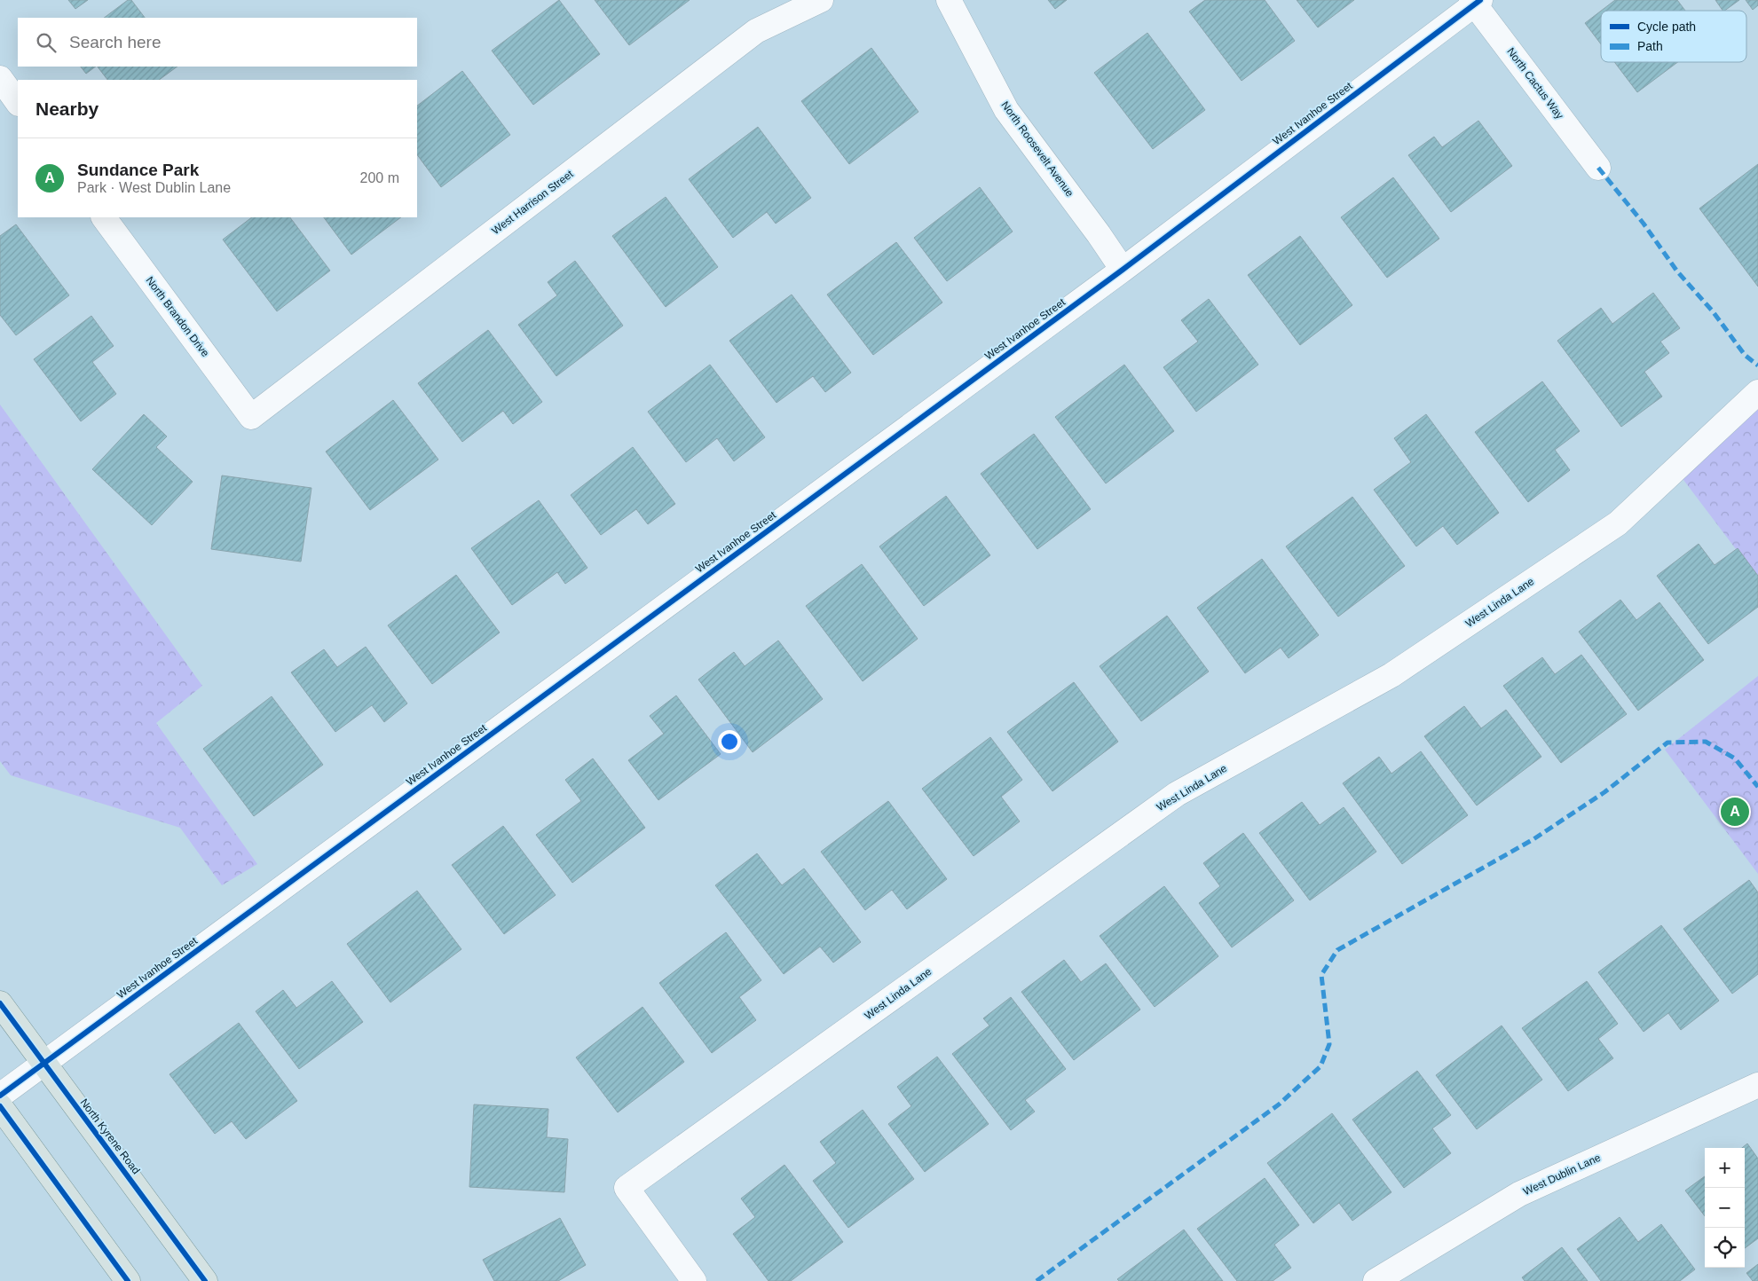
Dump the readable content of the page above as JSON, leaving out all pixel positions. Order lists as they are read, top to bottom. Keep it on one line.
{"streets":{"main road":["North Kyrene Road"],"street":["North Cactus Way","West Ivanhoe Street","North Roosevelt Avenue","West Harrison Street","North Brandon Drive","West Linda Lane","West Dublin Lane"]},"crossings":[["North Cactus Way","West Ivanhoe Street"],["West Ivanhoe Street","North Roosevelt Avenue"],["West Ivanhoe Street","North Kyrene Road"],["West Harrison Street","North Brandon Drive"]],"legend":["Cycle path","Path"],"page":{"search":"Search here","heading":"Nearby","list":[{"mark":"A","name":"Sundance Park","note":"Park · West Dublin Lane","value":"200 m"}],"pins":"A","map_buttons":["+","−"]}}
